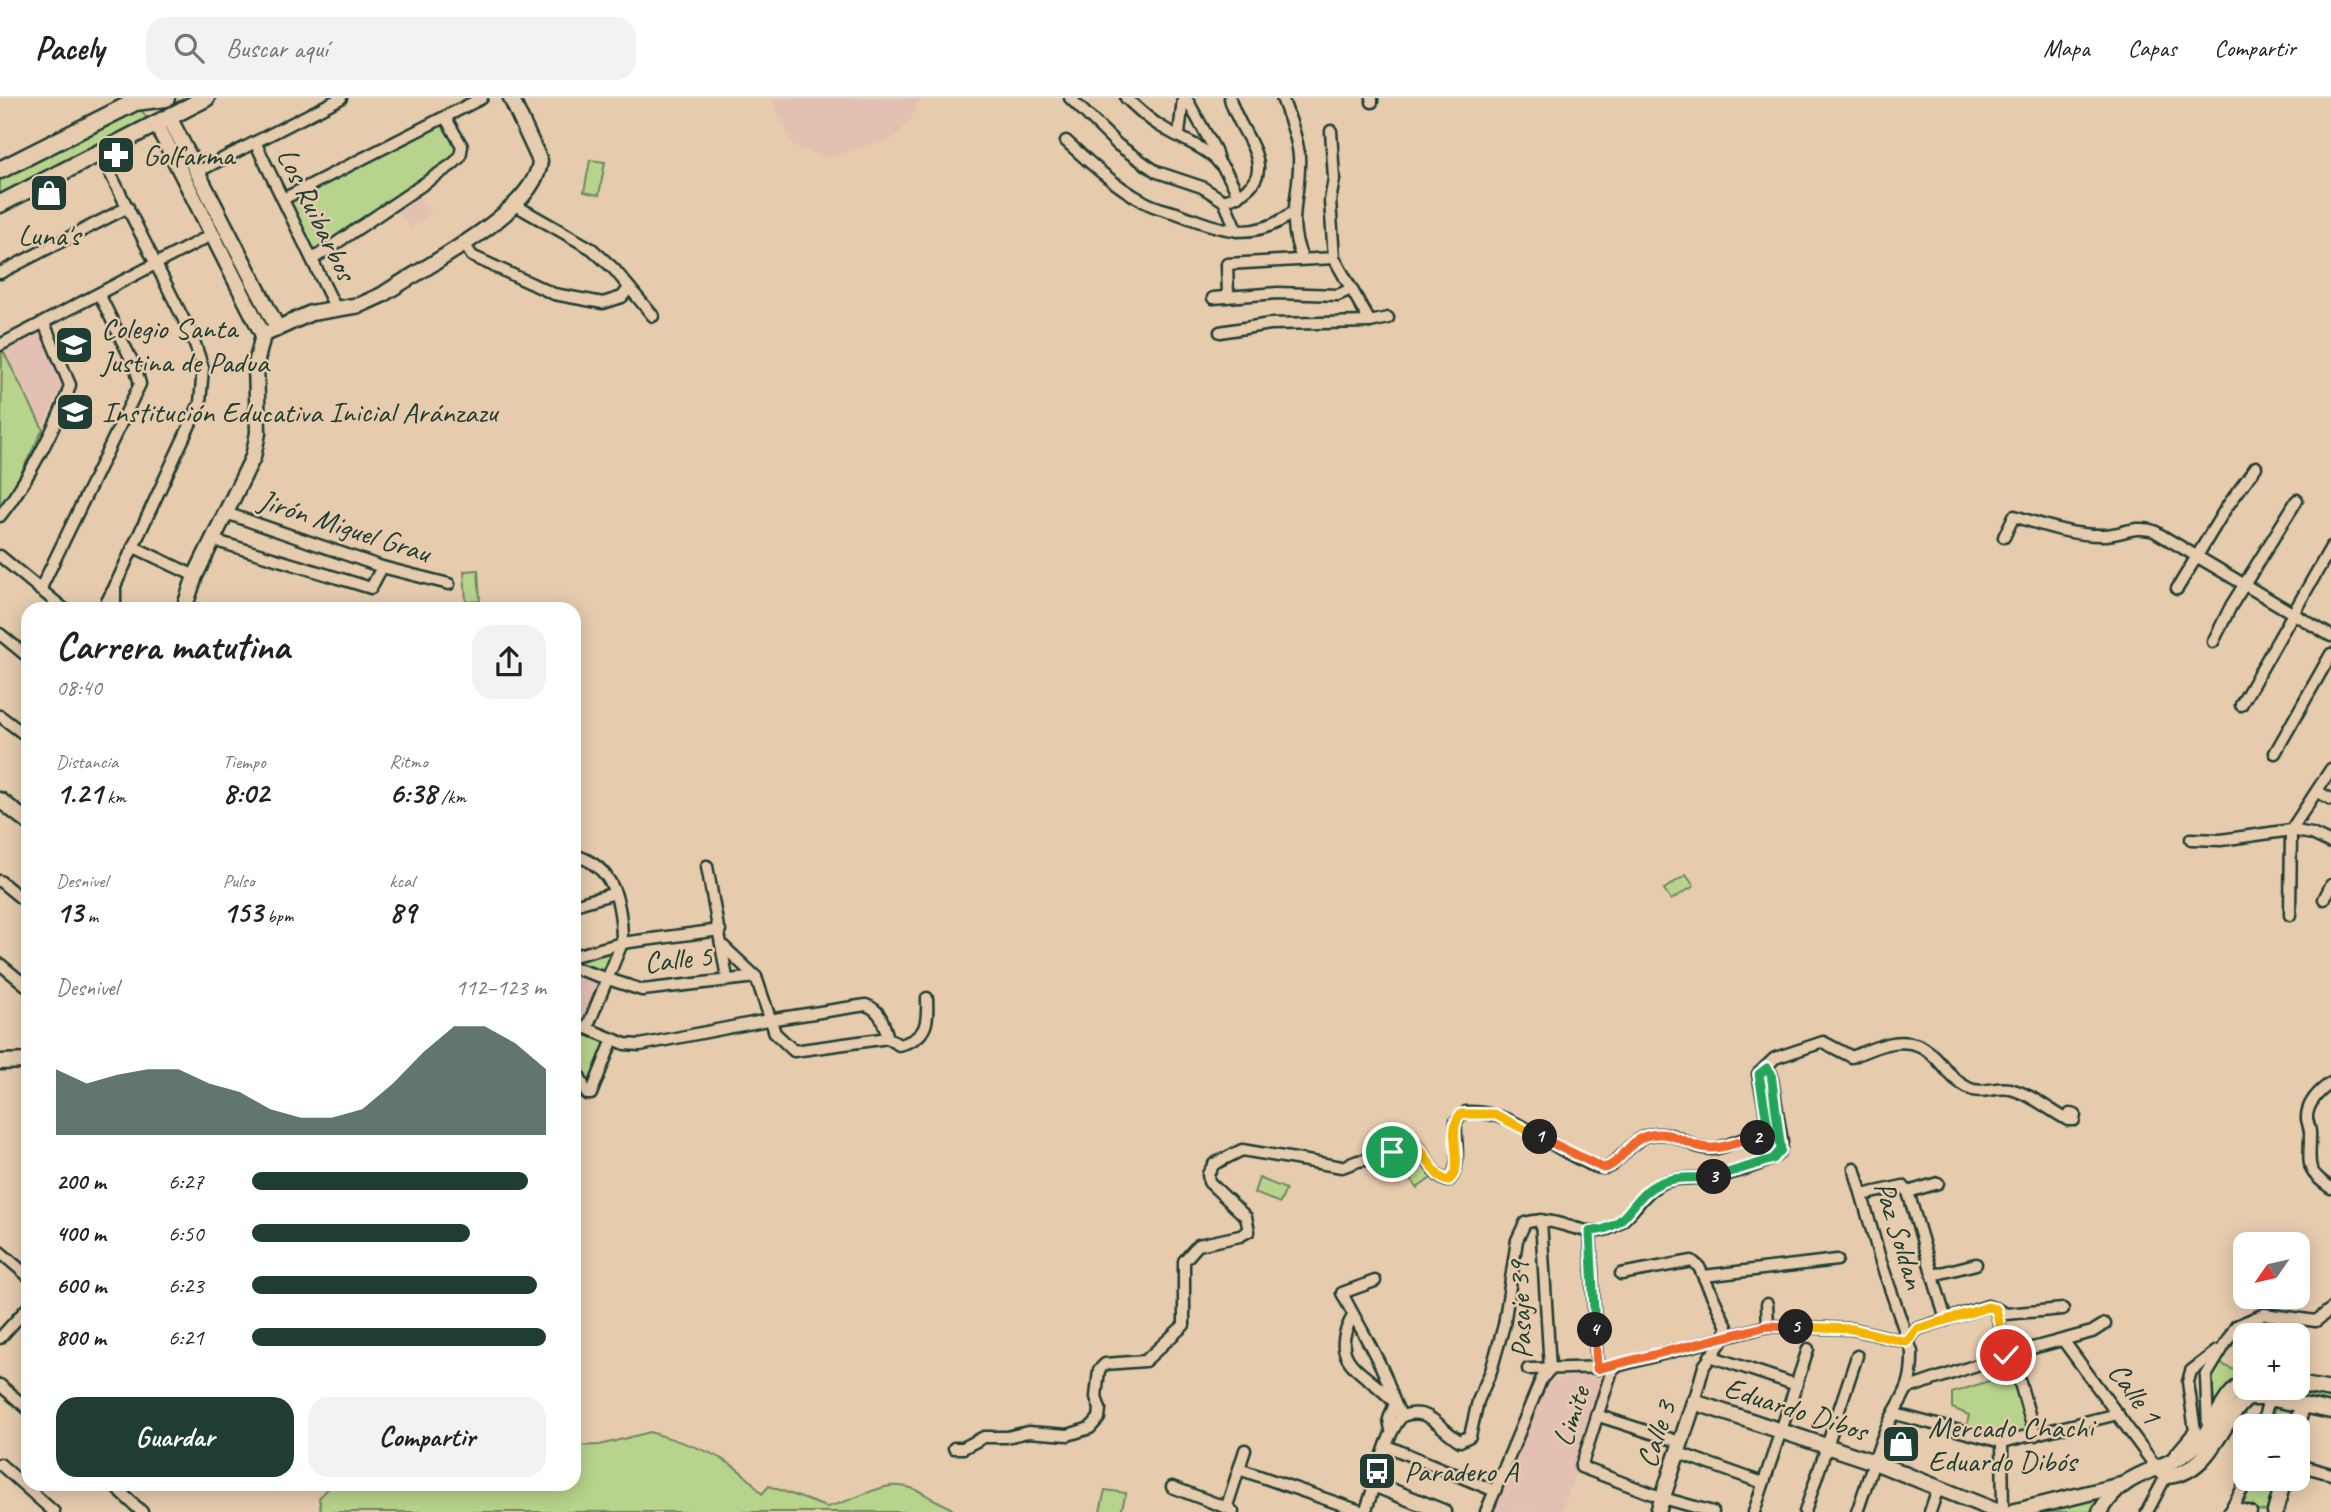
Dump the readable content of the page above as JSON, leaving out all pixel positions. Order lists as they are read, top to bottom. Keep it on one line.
{"streets":{"street":["Los Ruibarbos","Jirón Miguel Grau","Calle 5","Paz Soldan","Pasaje 39","Calle 1","Eduardo Dibos","Limite","Calle 3"]},"crossings":[["Paz Soldan","Eduardo Dibos"],["Pasaje 39","Eduardo Dibos"],["Eduardo Dibos","Limite"],["Eduardo Dibos","Calle 3"],["Limite","Calle 3"]],"places":{"pharmacy":["Golfarma"],"shop":["Luna's","Mercado Chachi Eduardo Dibós"],"school or university":["Colegio Santa Justina de Padua","Institución Educativa Inicial Aránzazu"],"bus stop":["Paradero A"]},"north":"bottom left","page":{"header":"Pacely","search":"Buscar aquí","nav":["Mapa","Capas","Compartir"],"heading":["Carrera matutina","08:40"],"stats":[["Distancia","1.21 km"],["Tiempo","8:02"],["Ritmo","6:38 /km"],["Desnivel","13 m"],["Pulso","153 bpm"],["kcal","89"]],"chart":["Desnivel","112–123 m"],"pins":["1","2","3","5","4"],"list":[{"name":"200 m","note":"6:27"},{"name":"400 m","note":"6:50"},{"name":"600 m","note":"6:23"},{"name":"800 m","note":"6:21"}],"map_buttons":["+","−"],"buttons":["Guardar","Compartir"]}}
